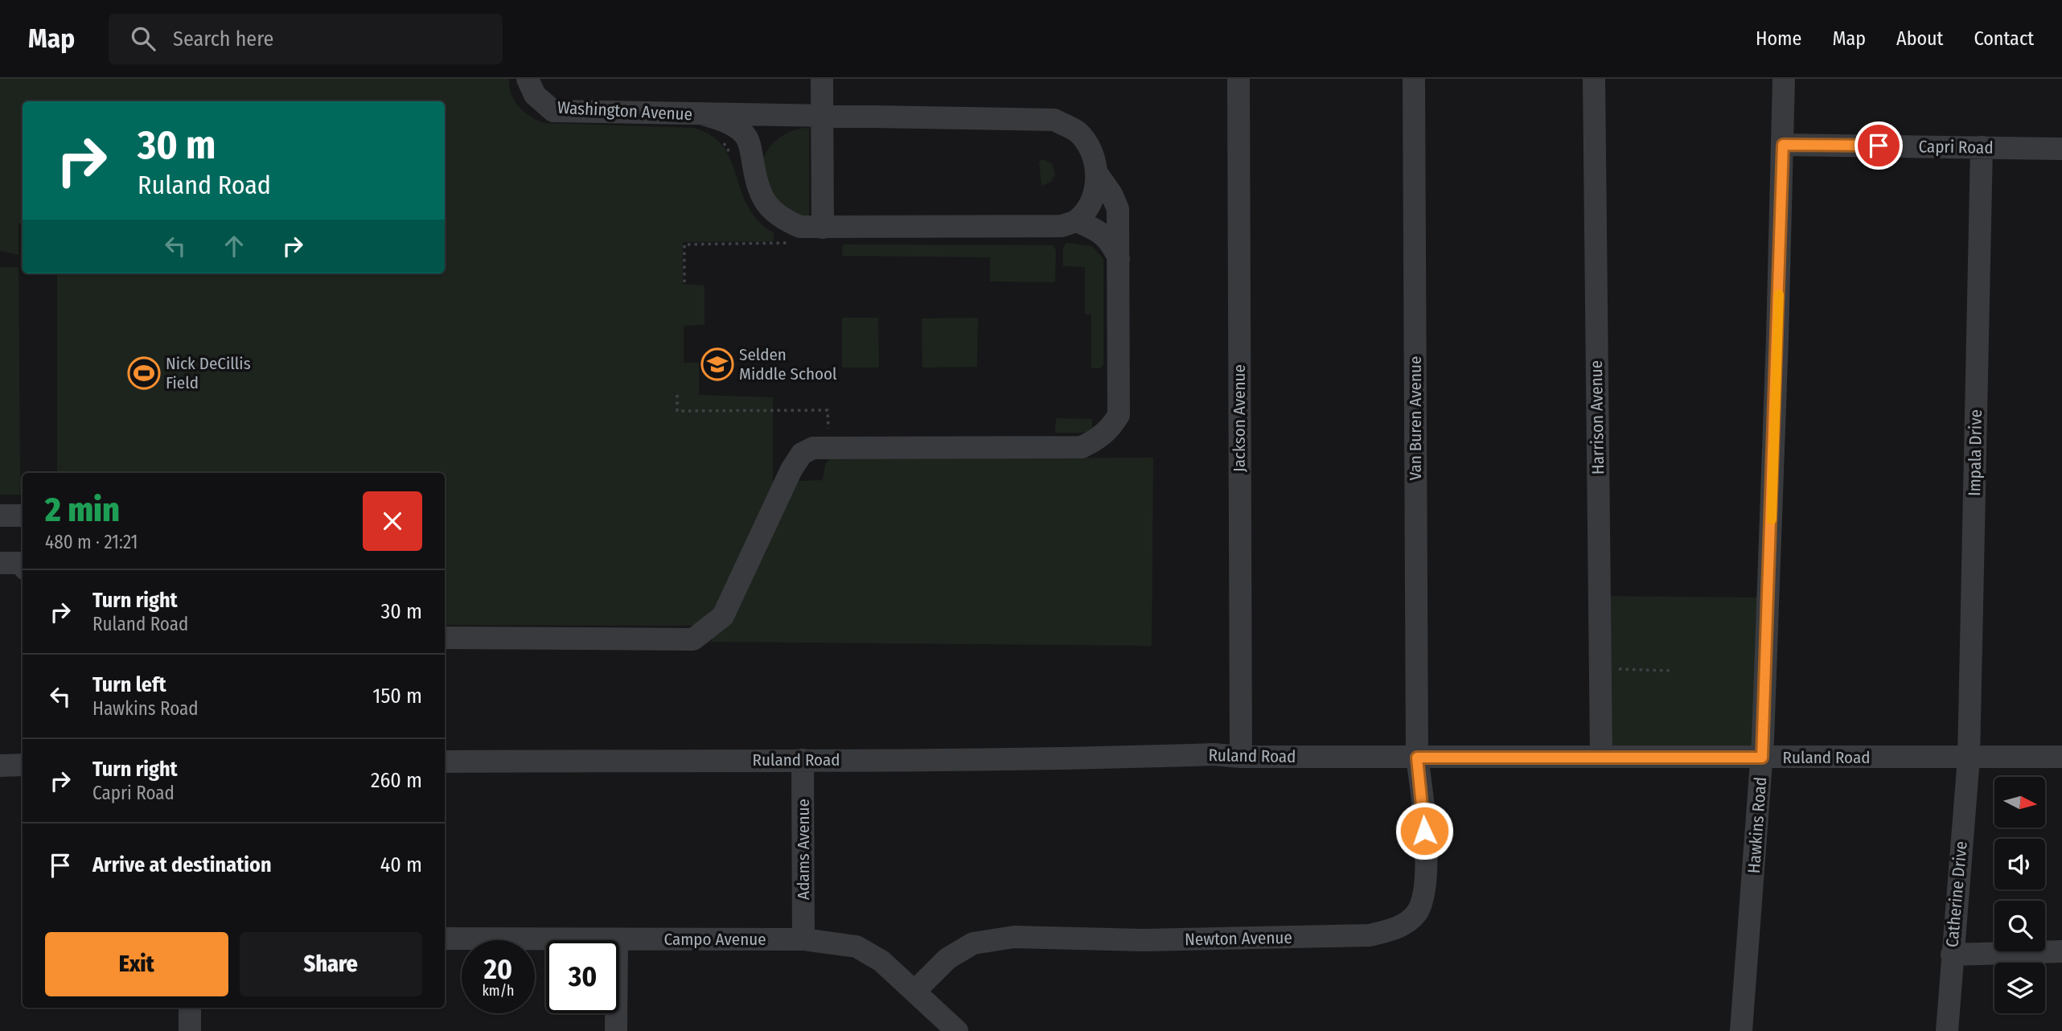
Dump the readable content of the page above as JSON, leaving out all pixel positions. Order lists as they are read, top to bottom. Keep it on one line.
{"streets":{"street":["Washington Avenue","Capri Road","Harrison Avenue","Jackson Avenue","Van Buren Avenue","Impala Drive","Ruland Road","Hawkins Road","Adams Avenue","Catherine Drive","Newton Avenue","Campo Avenue"]},"crossings":[["Capri Road","Impala Drive"],["Capri Road","Hawkins Road"],["Harrison Avenue","Ruland Road"],["Jackson Avenue","Ruland Road"],["Van Buren Avenue","Ruland Road"],["Van Buren Avenue","Newton Avenue"],["Impala Drive","Ruland Road"],["Impala Drive","Catherine Drive"],["Ruland Road","Hawkins Road"],["Ruland Road","Adams Avenue"],["Ruland Road","Catherine Drive"],["Ruland Road","Newton Avenue"],["Adams Avenue","Campo Avenue"],["Newton Avenue","Campo Avenue"]],"places":{"school or university":["Selden Middle School"],"sports":["Nick DeCillis Field"]},"north":"right","page":{"header":"Map","search":"Search here","nav":["Home","Map","About","Contact"],"turn":["30 m","Ruland Road"],"heading":["2 min","480 m · 21:21"],"list":[{"name":"Turn right","note":"Ruland Road","value":"30 m"},{"name":"Turn left","note":"Hawkins Road","value":"150 m"},{"name":"Turn right","note":"Capri Road","value":"260 m"},{"name":"Arrive at destination","value":"40 m"}],"buttons":["Exit","Share"],"speed":"20 km/h","limit":"30"}}
